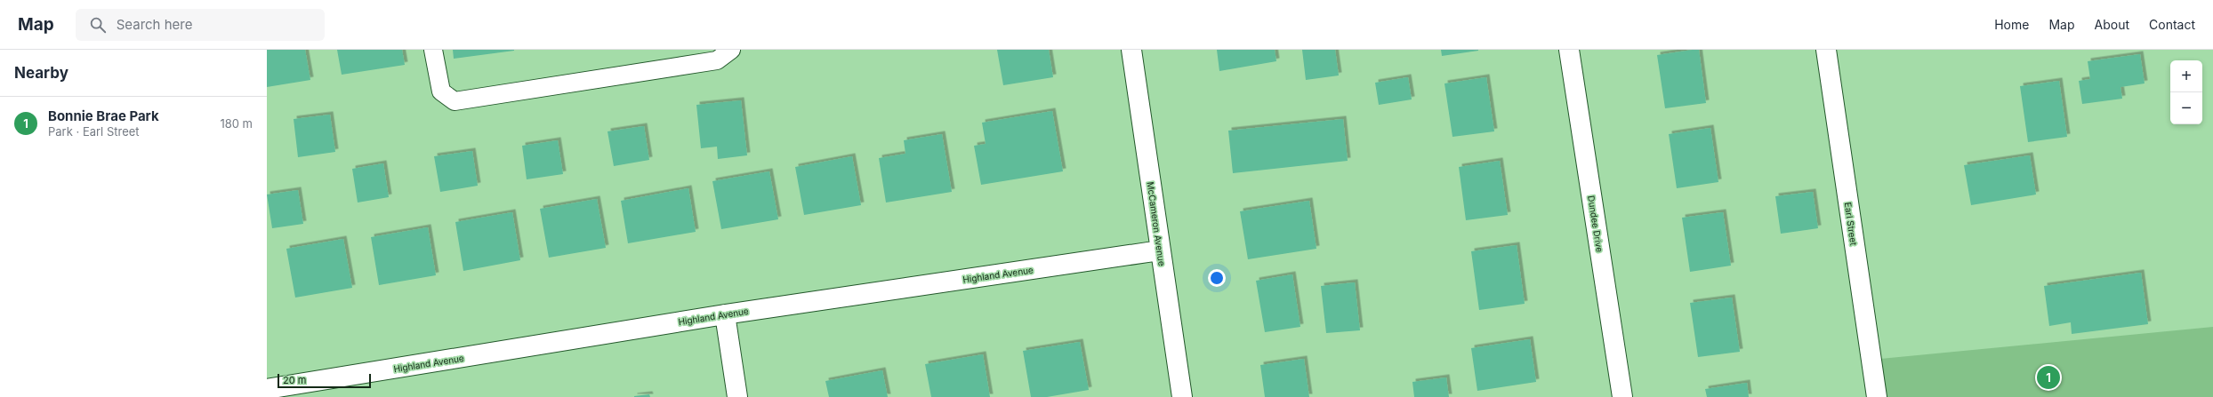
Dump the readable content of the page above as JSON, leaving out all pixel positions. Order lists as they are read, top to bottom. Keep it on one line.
{"streets":{"street":["McCameron Avenue","Dundee Drive","Earl Street","Highland Avenue"]},"crossings":[["McCameron Avenue","Highland Avenue"]],"scale_bar":"20 m","page":{"header":"Map","search":"Search here","nav":["Home","Map","About","Contact"],"heading":"Nearby","map_buttons":["+","−"],"list":[{"mark":"1","name":"Bonnie Brae Park","note":"Park · Earl Street","value":"180 m"}],"pins":"1","scale":"20 m"}}
